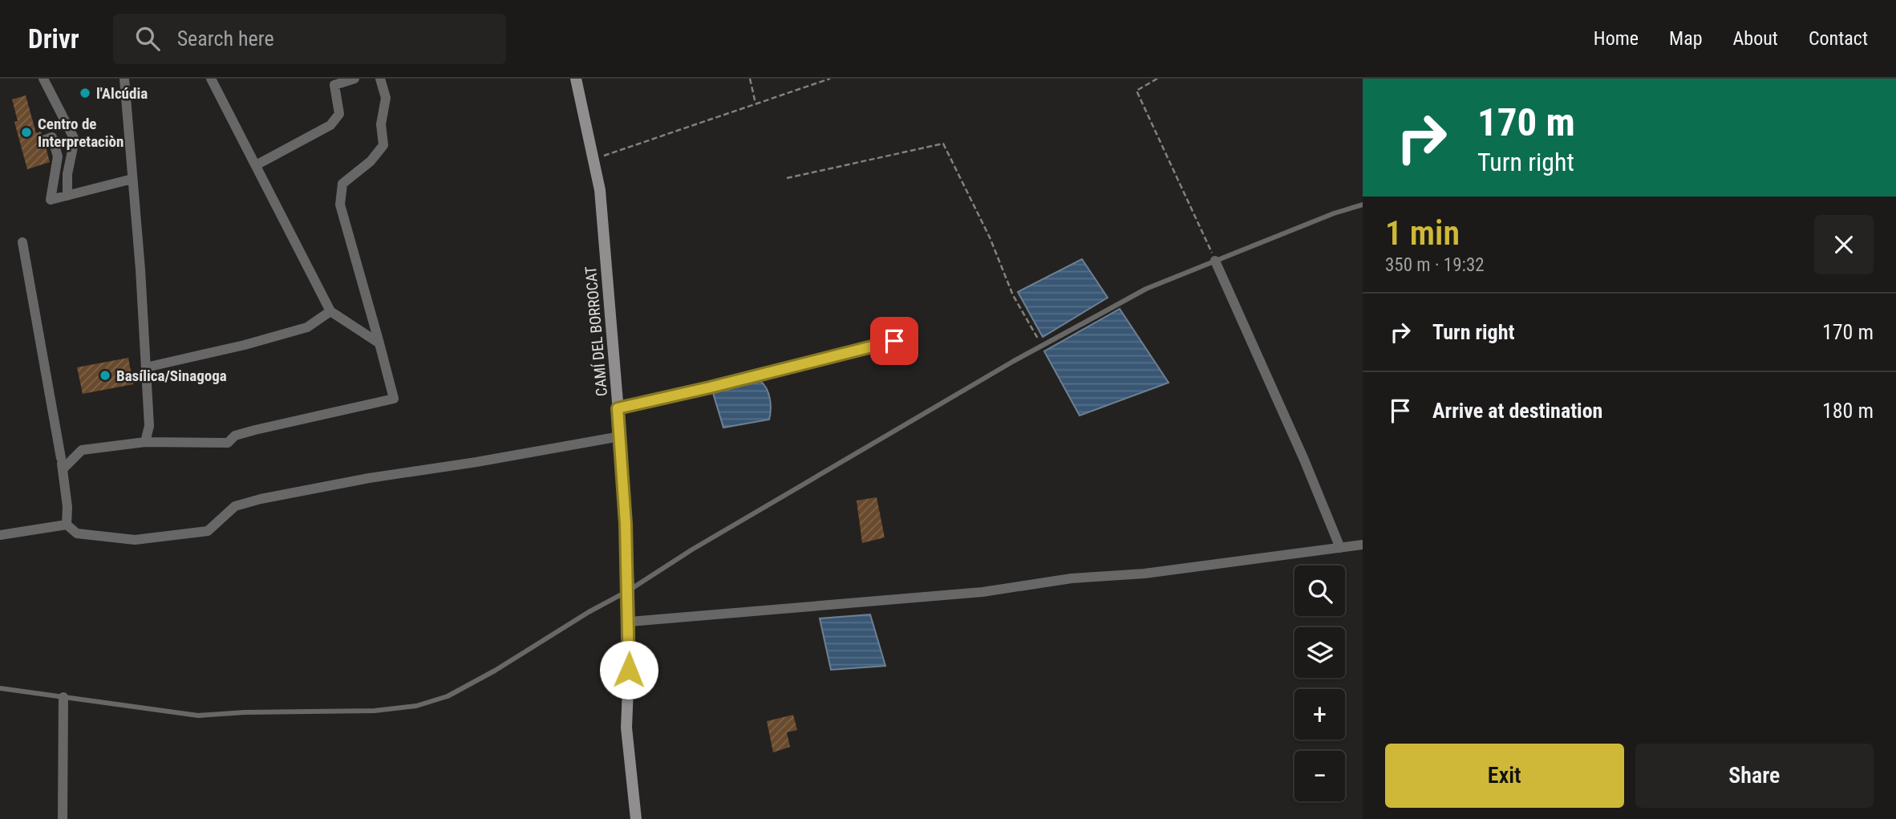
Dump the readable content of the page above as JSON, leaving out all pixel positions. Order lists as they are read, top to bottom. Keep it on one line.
{"streets":{"street":["CAMÍ DEL BORROCAT"]},"places":["l'Alcúdia","Centro de Interpretaciòn","Basílica/Sinagoga"],"page":{"header":"Drivr","search":"Search here","nav":["Home","Map","About","Contact"],"turn":["170 m","Turn right"],"heading":["1 min","350 m · 19:32"],"list":[{"name":"Turn right","value":"170 m"},{"name":"Arrive at destination","value":"180 m"}],"map_buttons":["+","−"],"buttons":["Exit","Share"]}}
